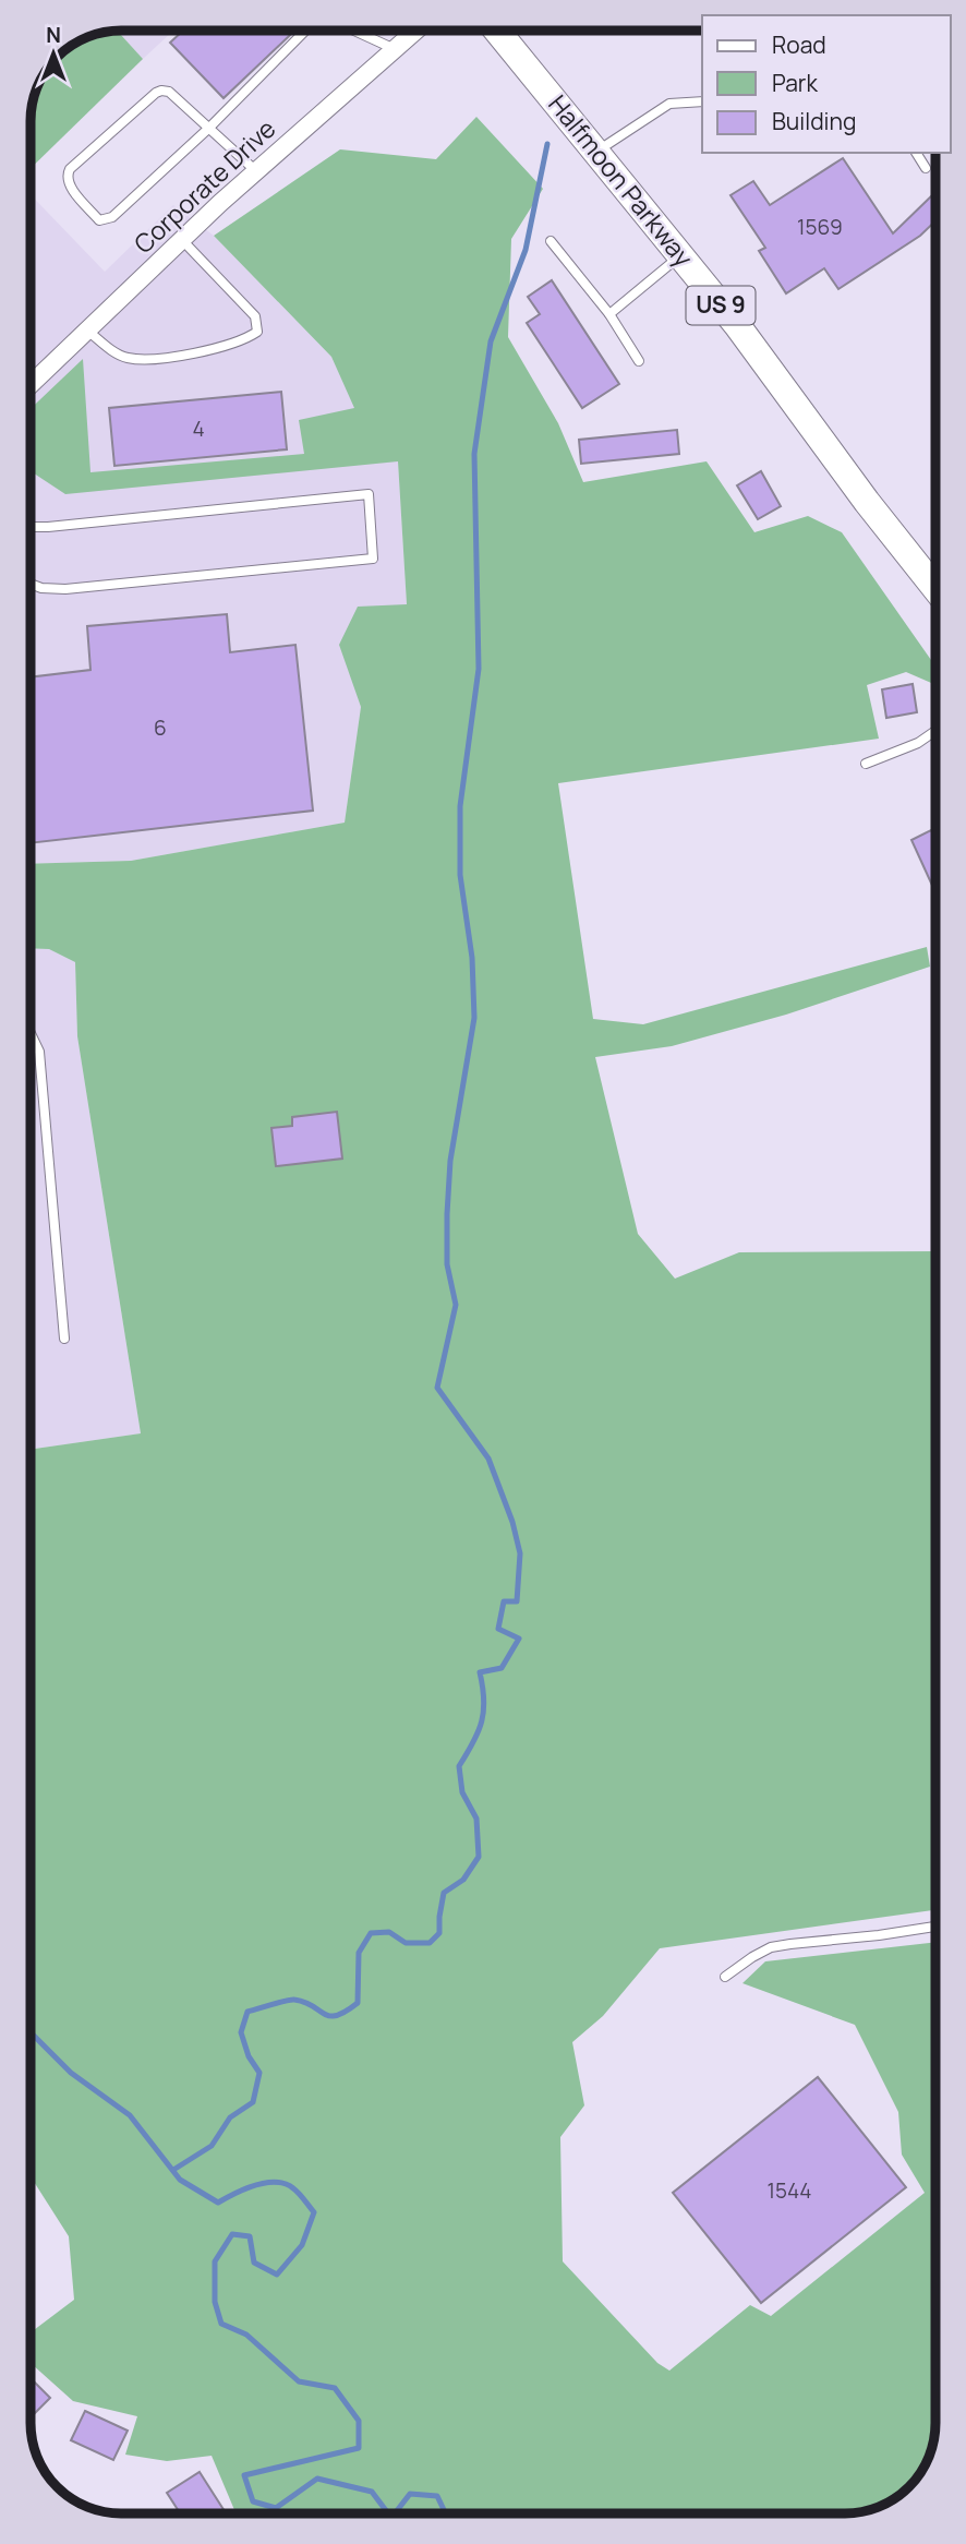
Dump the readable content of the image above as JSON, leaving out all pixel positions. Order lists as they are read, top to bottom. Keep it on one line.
{"streets":{"main road":["Halfmoon Parkway","US 9"],"street":["Corporate Drive"]},"house_numbers":["1569","4","6","1544"],"legend":["Road","Park","Building"],"north":"top"}
